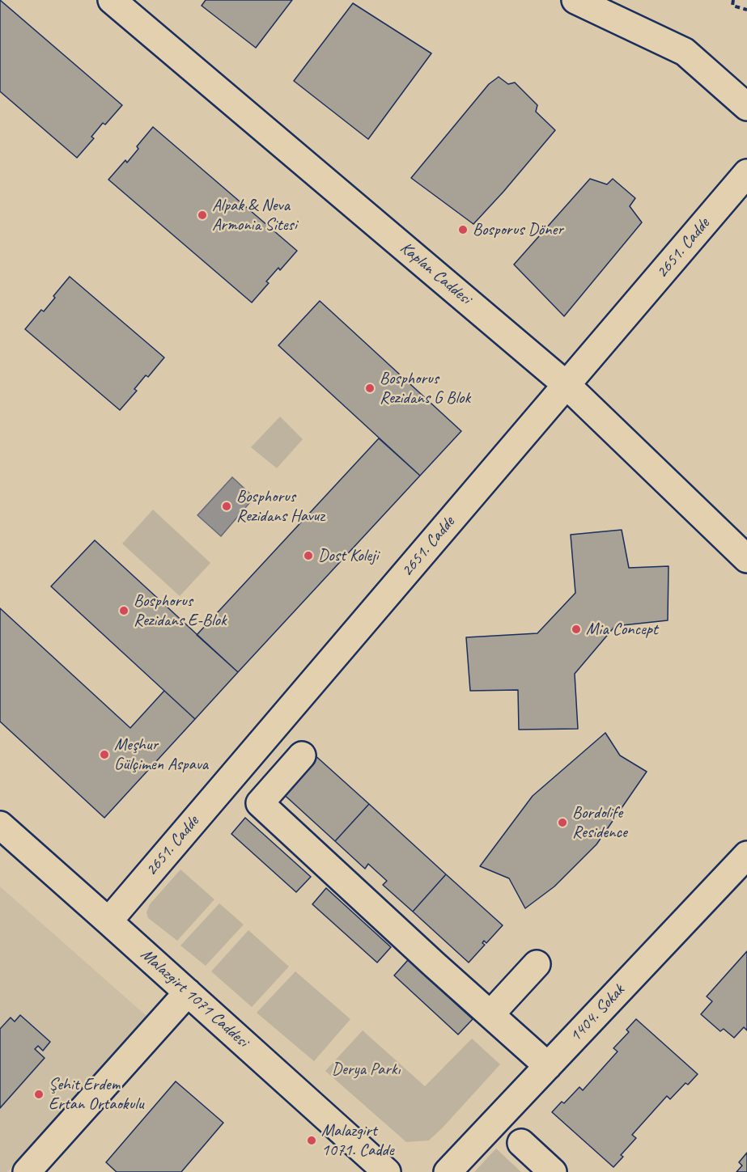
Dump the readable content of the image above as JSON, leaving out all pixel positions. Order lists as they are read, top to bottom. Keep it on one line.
{"streets":{"street":["2651. Cadde","Kaplan Caddesi","Malazgirt 1071 Caddesi","1404. Sokak"]},"crossings":[["2651. Cadde","Kaplan Caddesi"],["2651. Cadde","Malazgirt 1071 Caddesi"]],"parks":["Derya Parkı"],"places":["Alpak & Neva Armonia Sitesi","Bosporus Döner","Bosphorus Rezidans G Blok","Bosphorus Rezidans Havuz","Dost Koleji","Bosphorus Rezidans E-Blok","Mia Concept","Meşhur Gülçimen Aspava","Bordolife Residence","Şehit Erdem Ertan Ortaokulu","Malazgirt 1071. Cadde"]}
